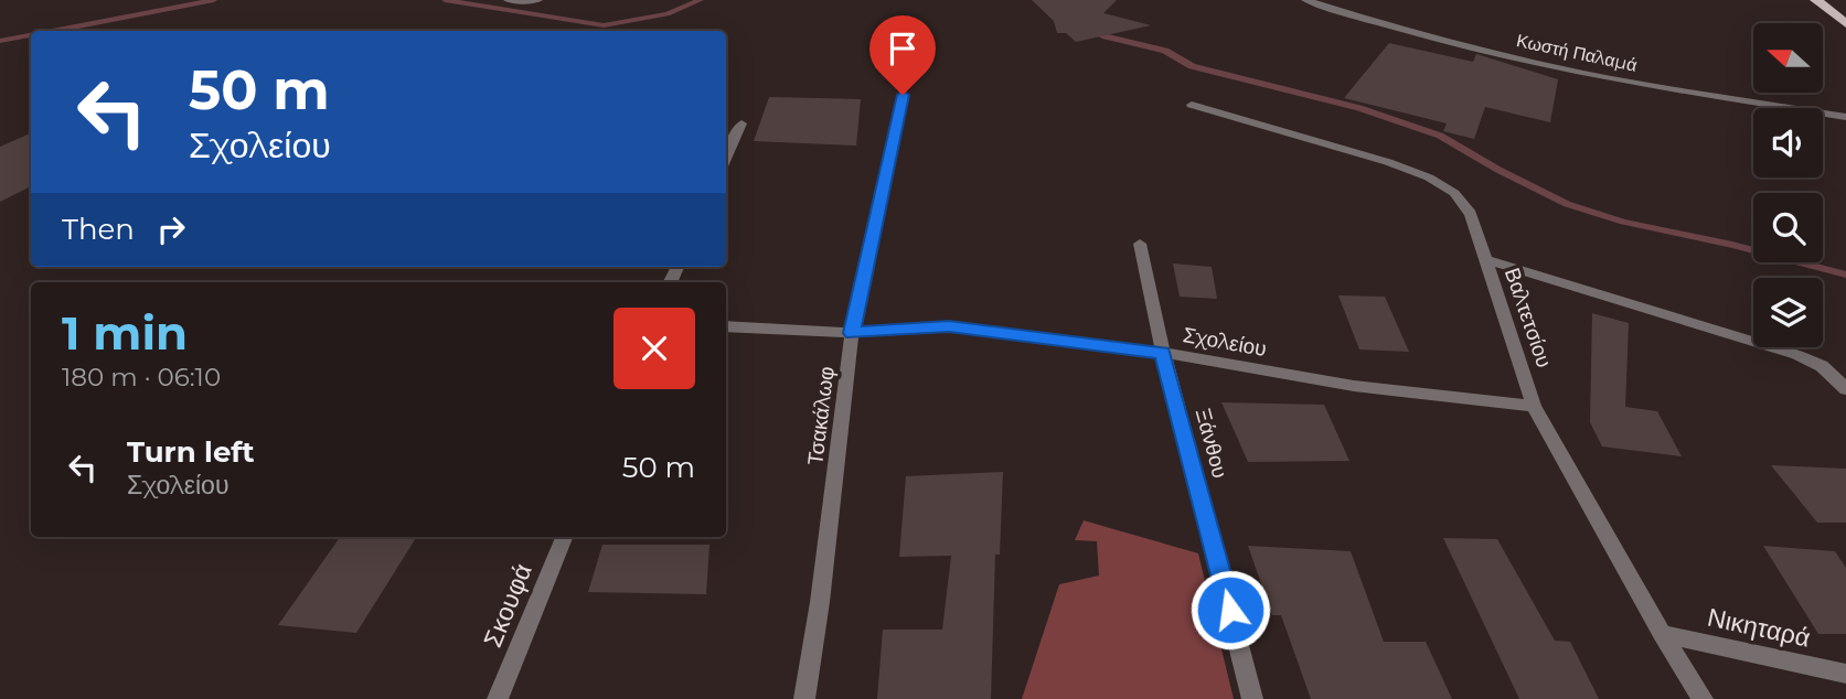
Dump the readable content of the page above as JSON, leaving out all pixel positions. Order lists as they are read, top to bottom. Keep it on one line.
{"streets":{"street":["Κωστή Παλαμά","Βαλτετσίου","Σχολείου","Τσακάλωφ","Ξάνθου","Σκουφά","Νικηταρά"]},"crossings":[["Βαλτετσίου","Σχολείου"],["Βαλτετσίου","Νικηταρά"],["Σχολείου","Τσακάλωφ"],["Σχολείου","Ξάνθου"]],"north":"left","page":{"turn":["50 m","Σχολείου"],"then":"Then","heading":["1 min","180 m · 06:10"],"list":[{"name":"Turn left","note":"Σχολείου","value":"50 m"}]}}
